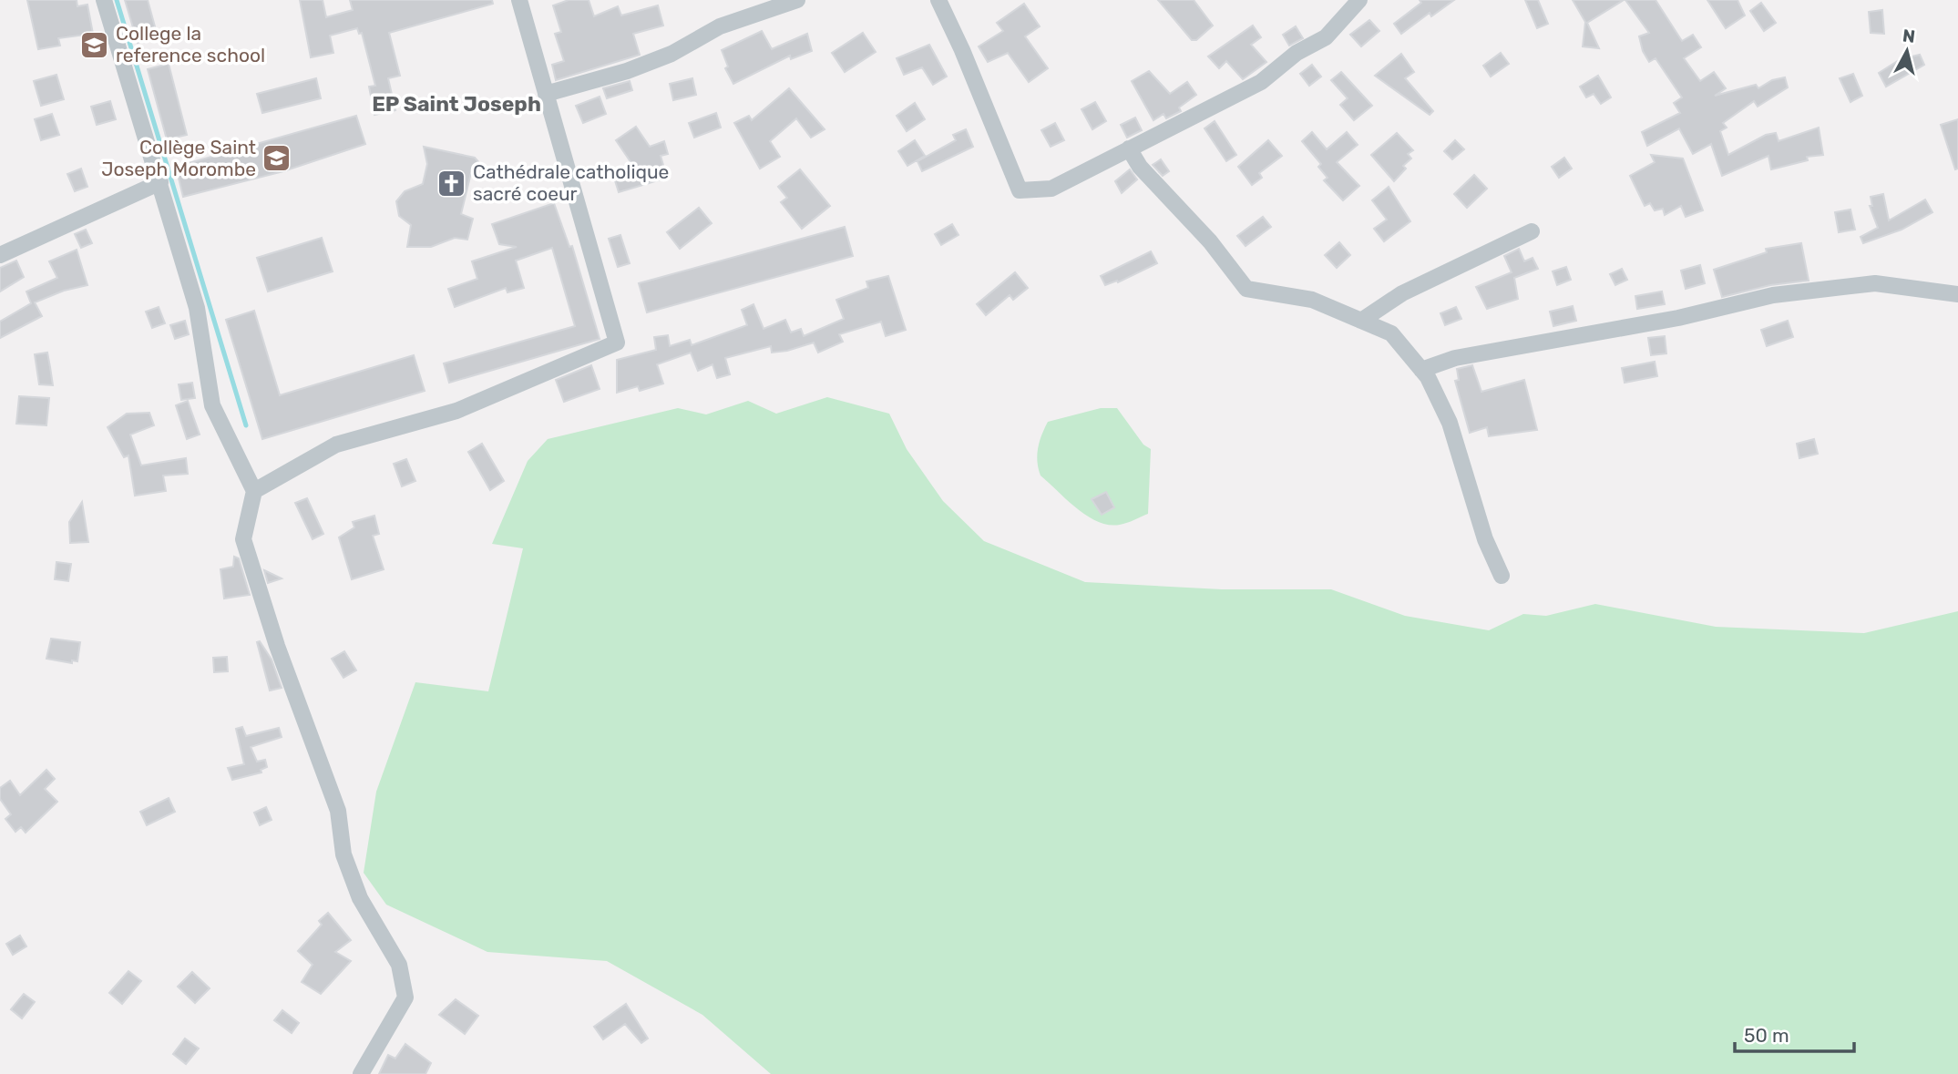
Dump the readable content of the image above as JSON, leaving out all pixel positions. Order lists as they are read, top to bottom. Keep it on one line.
{"districts":["EP Saint Joseph"],"places":{"school or university":["College la reference school","Collège Saint Joseph Morombe"],"church":["Cathédrale catholique sacré coeur"]},"scale_bar":"50 m","north":"top"}
